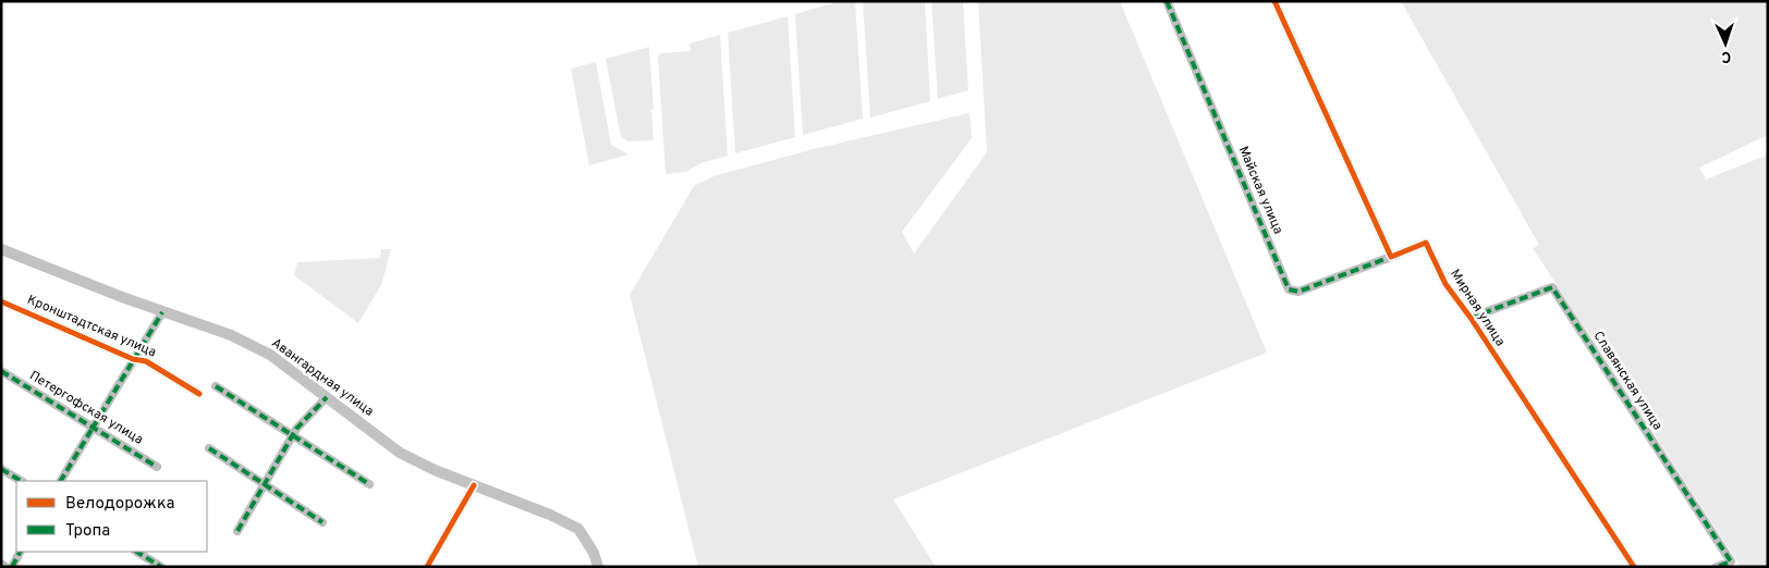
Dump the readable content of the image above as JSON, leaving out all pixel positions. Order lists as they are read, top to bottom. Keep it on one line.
{"streets":{"main road":["Авангардная улица"],"street":["Майская улица","Мирная улица","Кронштадтская улица","Славянская улица","Петергофская улица"]},"crossings":[["Майская улица","Мирная улица"],["Мирная улица","Славянская улица"]],"legend":["Велодорожка","Тропа"],"north":"bottom"}
